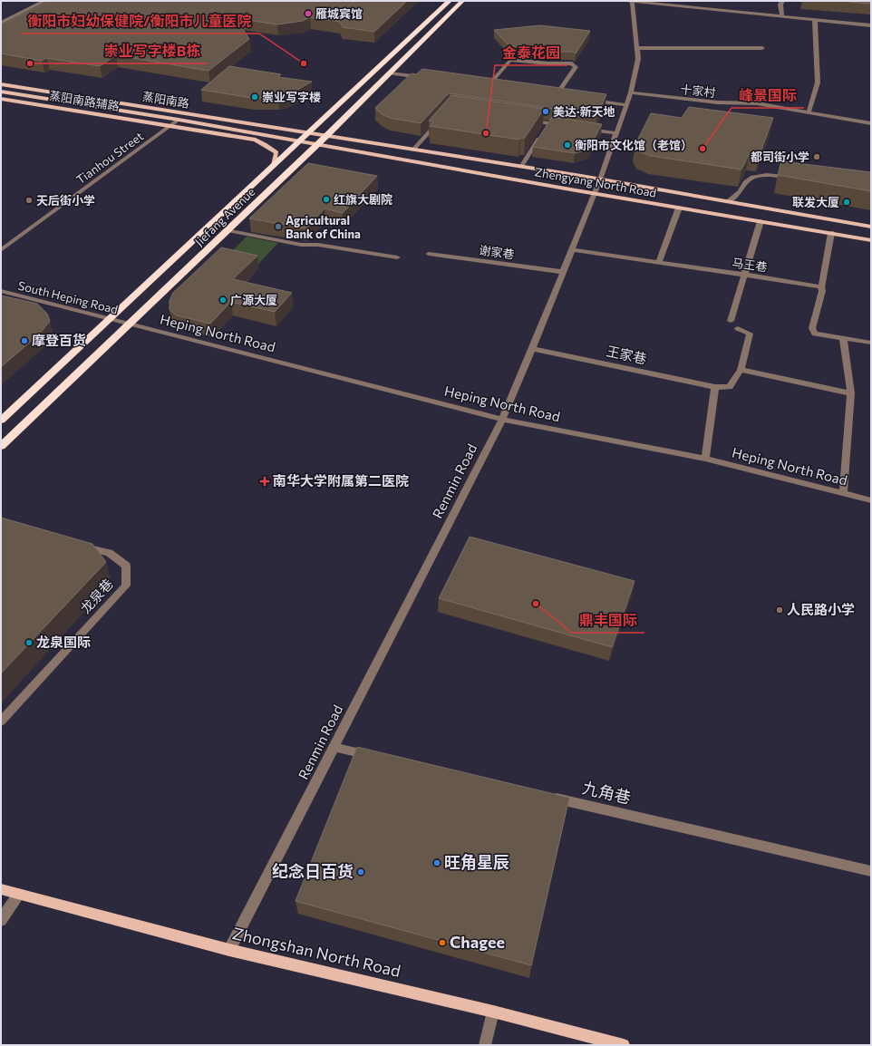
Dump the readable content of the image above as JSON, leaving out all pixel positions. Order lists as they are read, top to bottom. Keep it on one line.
{"streets":{"highway":["Jiefang Avenue"],"main road":["蒸阳南路","蒸阳南路辅路","Zhengyang North Road","Zhongshan North Road"],"street":["十家村","Tianhou Street","谢家巷","马王巷","South Heping Road","Heping North Road","王家巷","Renmin Road","龙泉巷","九角巷"]},"crossings":[["十家村","Renmin Road"],["蒸阳南路","Zhengyang North Road"],["蒸阳南路","Jiefang Avenue"],["蒸阳南路辅路","Tianhou Street"],["蒸阳南路辅路","Jiefang Avenue"],["Tianhou Street","Zhengyang North Road"],["Zhengyang North Road","Jiefang Avenue"],["Zhengyang North Road","Renmin Road"],["Jiefang Avenue","South Heping Road"],["Jiefang Avenue","Heping North Road"],["谢家巷","Renmin Road"],["马王巷","Renmin Road"],["South Heping Road","Heping North Road"],["Heping North Road","Renmin Road"],["王家巷","Renmin Road"],["Renmin Road","Zhongshan North Road"]],"places":{"other":["雁城宾馆","崇业写字楼B栋","衡阳市妇幼保健院/衡阳市儿童医院","崇业写字楼","美达·新天地","金泰花园","衡阳市文化馆（老馆）","峰景国际","都司街小学","红旗大剧院","天后街小学","联发大厦","Agricultural Bank of China","广源大厦","摩登百货","鼎丰国际","人民路小学","龙泉国际","旺角星辰","纪念日百货","Chagee"],"health":["南华大学附属第二医院"]}}
